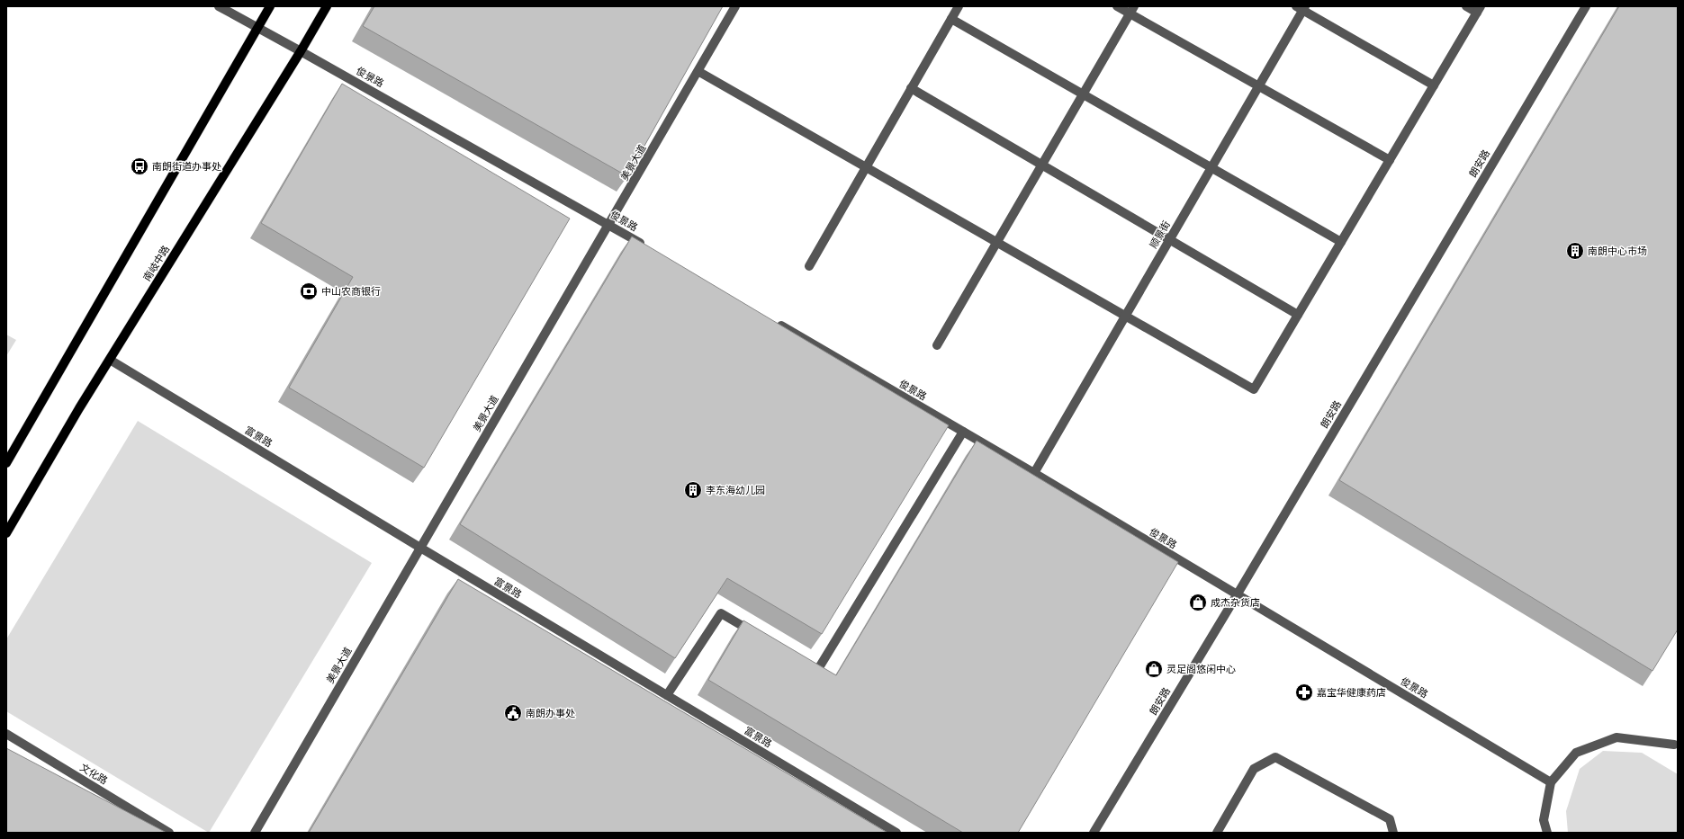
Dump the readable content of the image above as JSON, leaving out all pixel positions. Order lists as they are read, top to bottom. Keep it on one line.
{"streets":{"main road":["南岐中路"],"street":["俊景路","美景大道","朗安路","顺景街","富景路","文化路"]},"crossings":[["俊景路","美景大道"],["俊景路","朗安路"],["俊景路","顺景街"],["俊景路","南岐中路"],["美景大道","富景路"],["南岐中路","富景路"]],"places":{"bus stop":["南朗街道办事处"],"building":["南朗中心市场","李东海幼儿园"],"bank":["中山农商银行"],"shop":["成杰杂货店","灵足阁悠闲中心"],"pharmacy":["嘉宝华健康药店"],"public building":["南朗办事处"]}}
